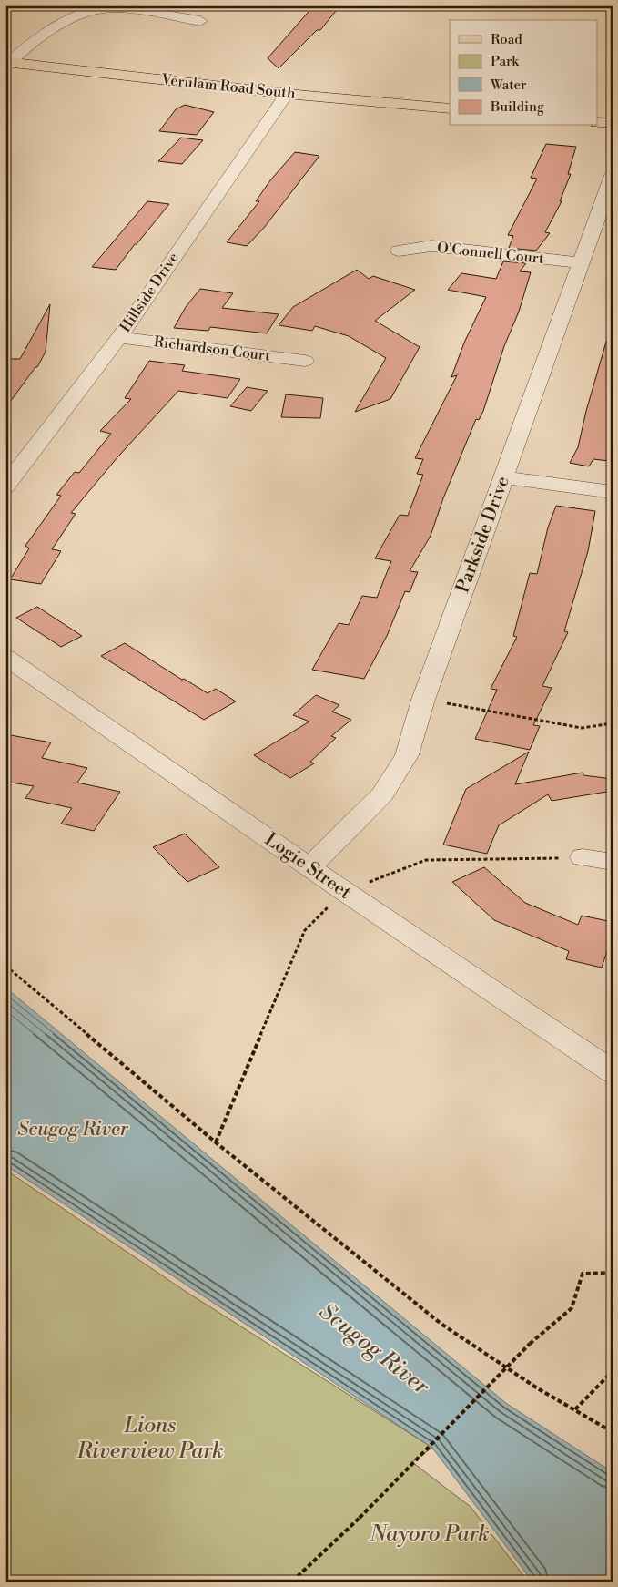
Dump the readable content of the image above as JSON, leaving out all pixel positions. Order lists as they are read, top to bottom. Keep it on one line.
{"streets":{"main road":["Verulam Road South"],"street":["O'Connell Court","Hillside Drive","Richardson Court","Parkside Drive","Logie Street"]},"crossings":[["Verulam Road South","Hillside Drive"],["O'Connell Court","Parkside Drive"],["Hillside Drive","Richardson Court"],["Parkside Drive","Logie Street"]],"water":["Scugog River"],"parks":["Lions Riverview Park","Nayoro Park"],"legend":["Road","Park","Water","Building"]}
